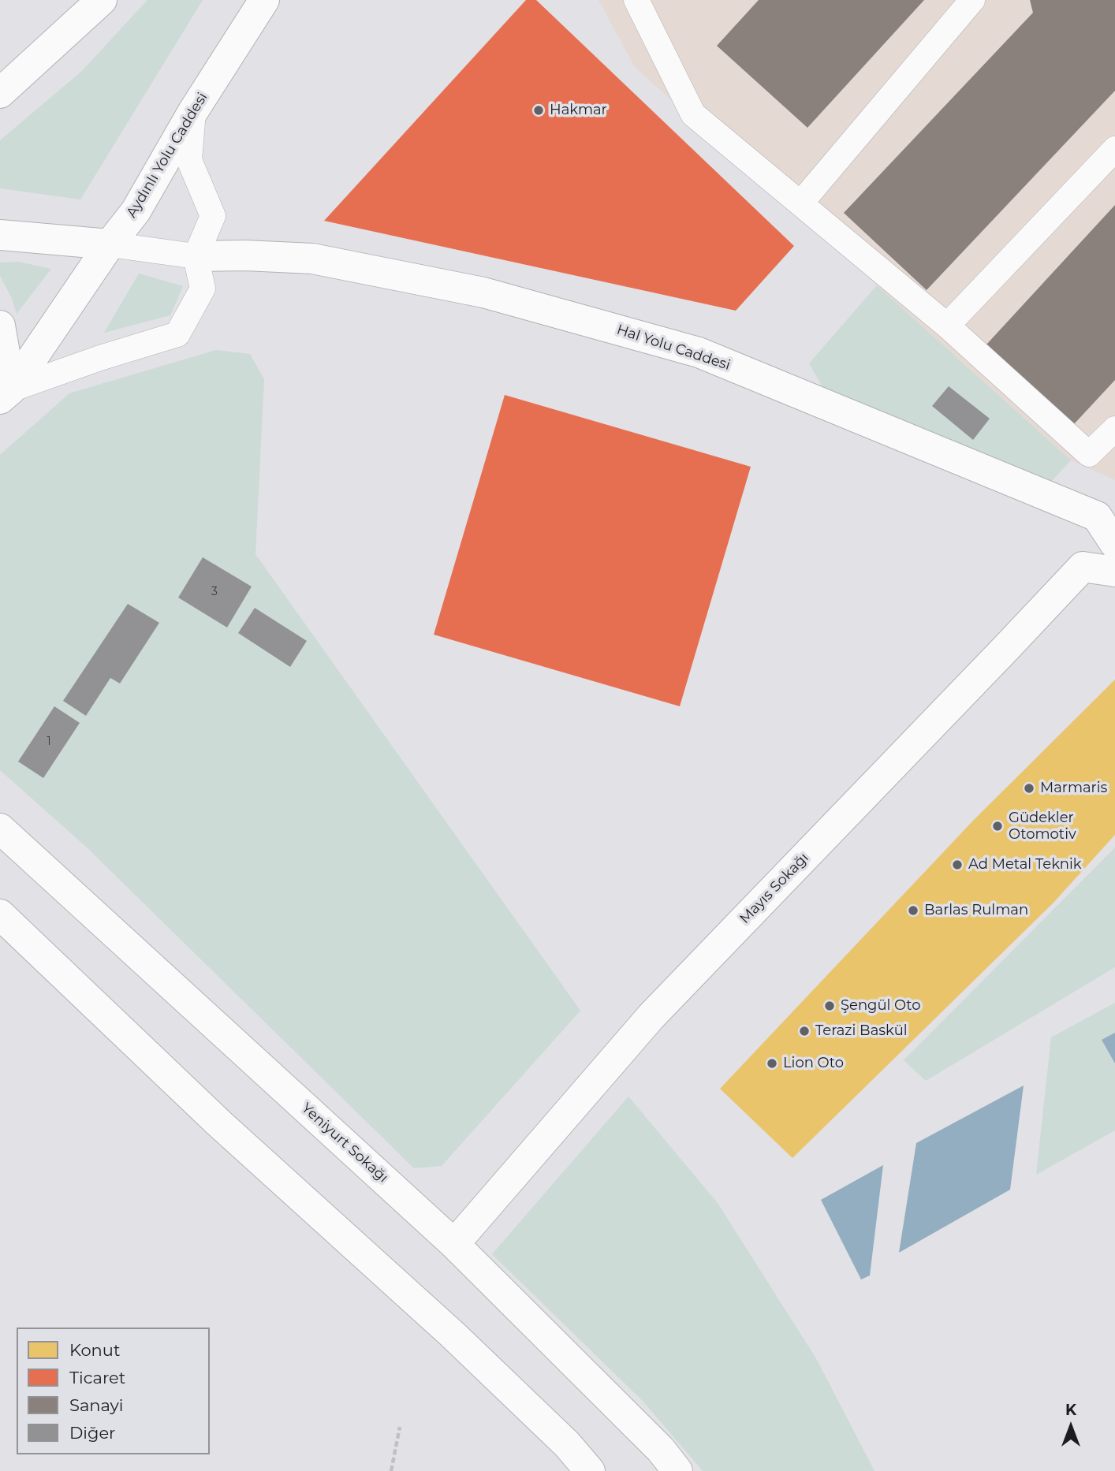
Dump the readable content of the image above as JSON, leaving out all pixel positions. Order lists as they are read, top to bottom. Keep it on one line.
{"streets":{"street":["Aydınlı Yolu Caddesi","Hal Yolu Caddesi","Mayıs Sokağı","Yeniyurt Sokağı"]},"crossings":[["Mayıs Sokağı","Yeniyurt Sokağı"]],"places":["Hakmar","Marmaris","Güdekler Otomotiv","Ad Metal Teknik","Barlas Rulman","Şengül Oto","Terazi Baskül","Lion Oto"],"house_numbers":["3","1"],"legend":["Konut","Ticaret","Sanayi","Diğer"],"north":"top"}
